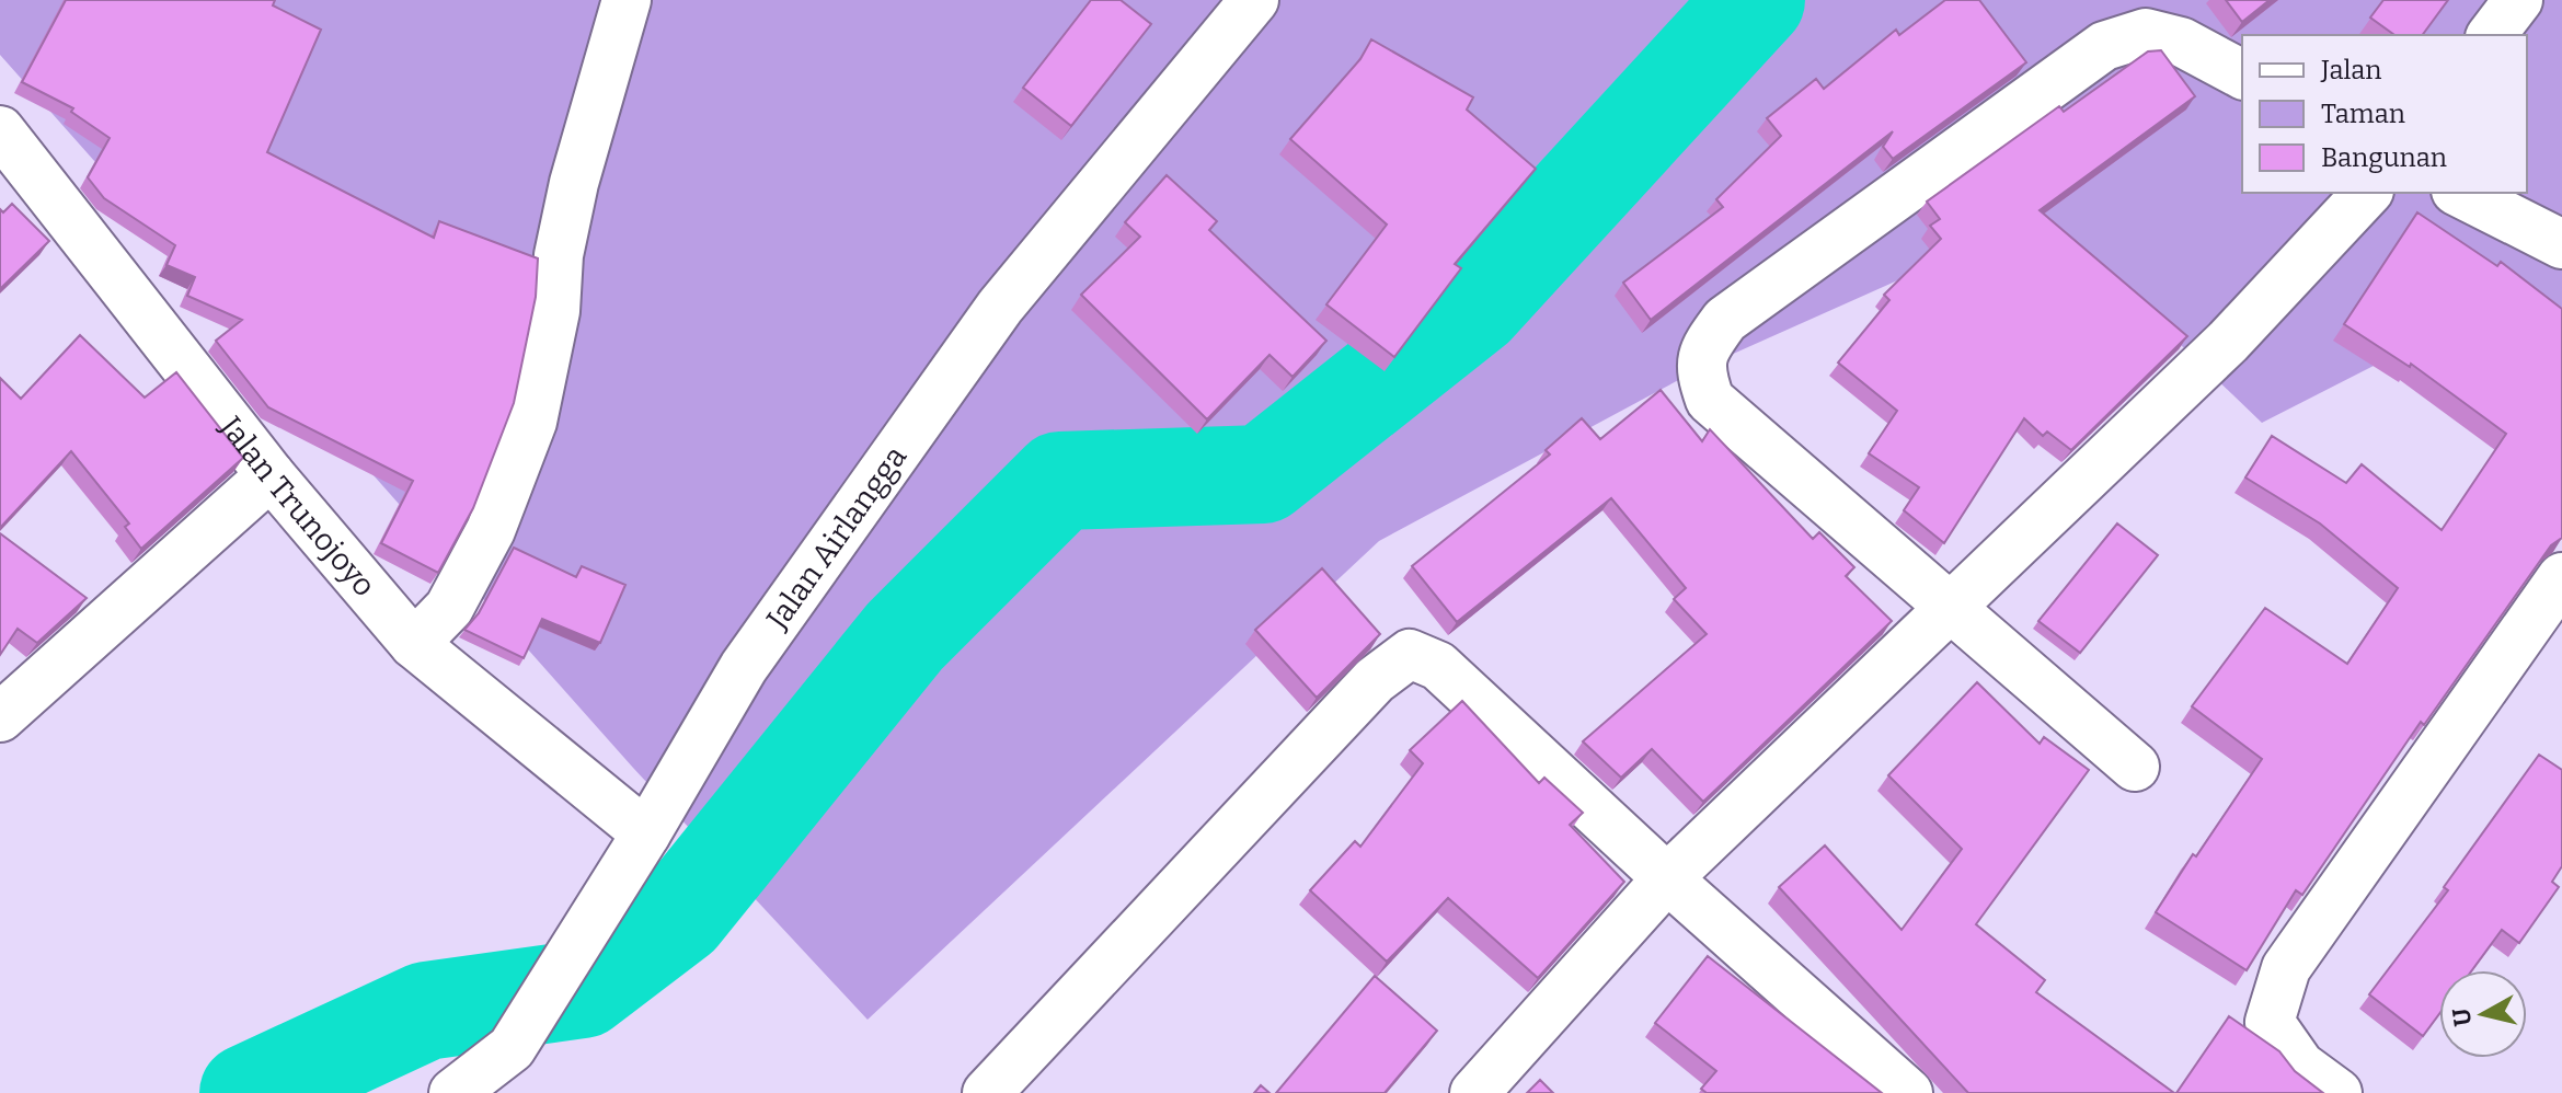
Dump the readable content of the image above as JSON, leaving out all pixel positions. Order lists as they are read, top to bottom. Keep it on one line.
{"streets":{"street":["Jalan Trunojoyo","Jalan Airlangga"]},"crossings":[["Jalan Trunojoyo","Jalan Airlangga"]],"legend":["Jalan","Taman","Bangunan"],"north":"left"}
